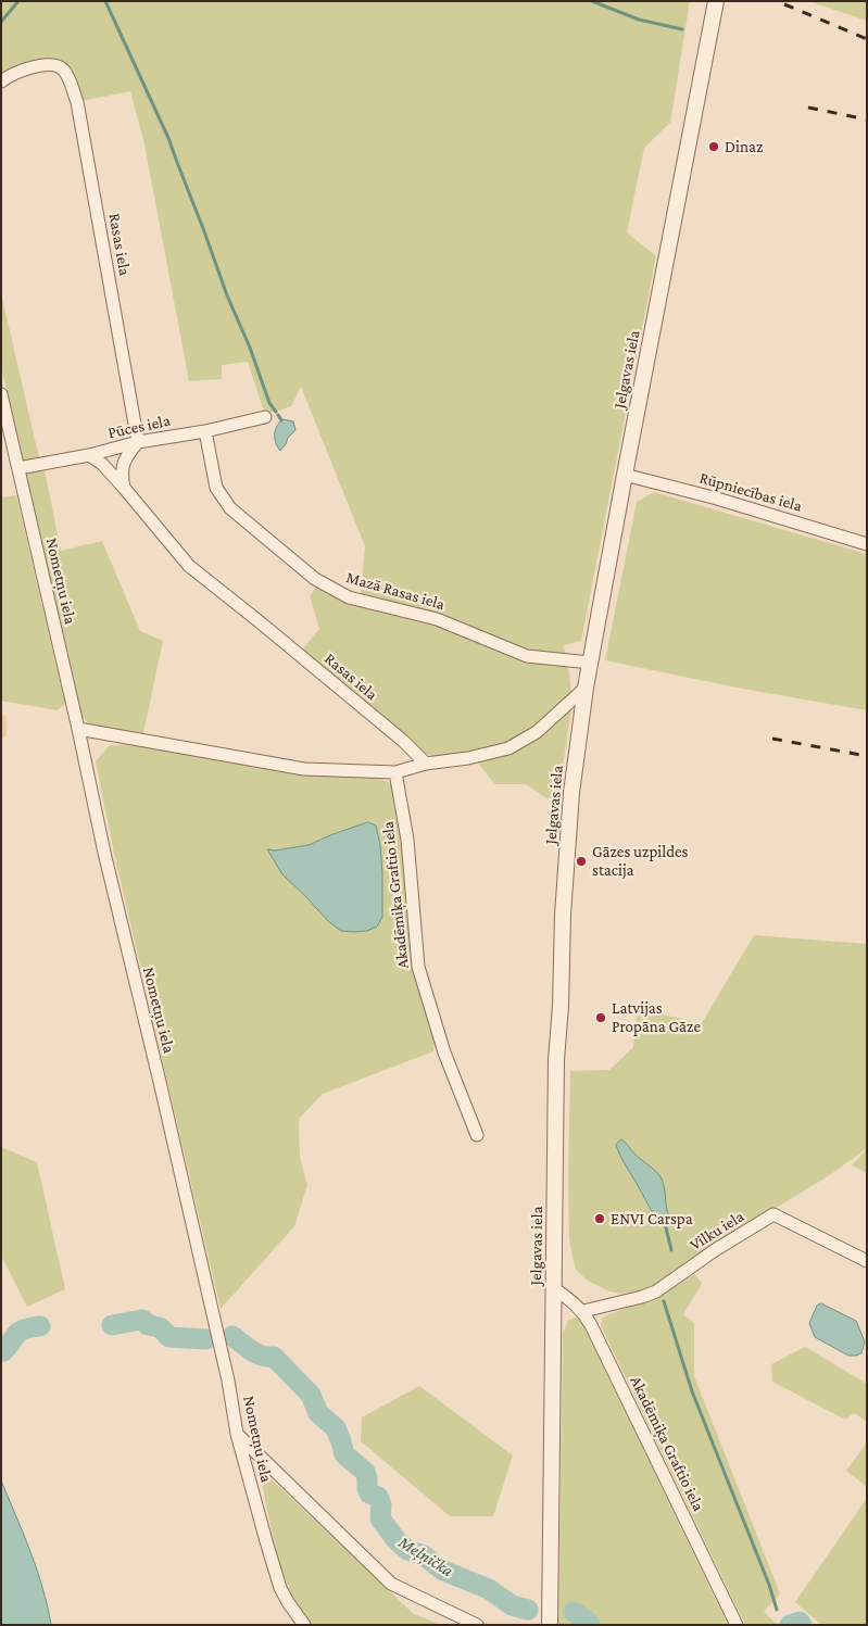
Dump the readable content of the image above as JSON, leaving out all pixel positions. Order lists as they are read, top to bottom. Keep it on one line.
{"streets":{"street":["Rasas iela","Jelgavas iela","Pūces iela","Rūpniecības iela","Nometņu iela","Mazā Rasas iela","Akadēmiķa Graftio iela","Vilku iela"]},"crossings":[["Rasas iela","Pūces iela"],["Jelgavas iela","Rūpniecības iela"],["Jelgavas iela","Mazā Rasas iela"],["Jelgavas iela","Akadēmiķa Graftio iela"],["Pūces iela","Nometņu iela"],["Pūces iela","Mazā Rasas iela"],["Akadēmiķa Graftio iela","Vilku iela"]],"water":["Meļņička"],"places":["Dinaz","Gāzes uzpildes stacija","Latvijas Propāna Gāze","ENVI Carspa"]}
